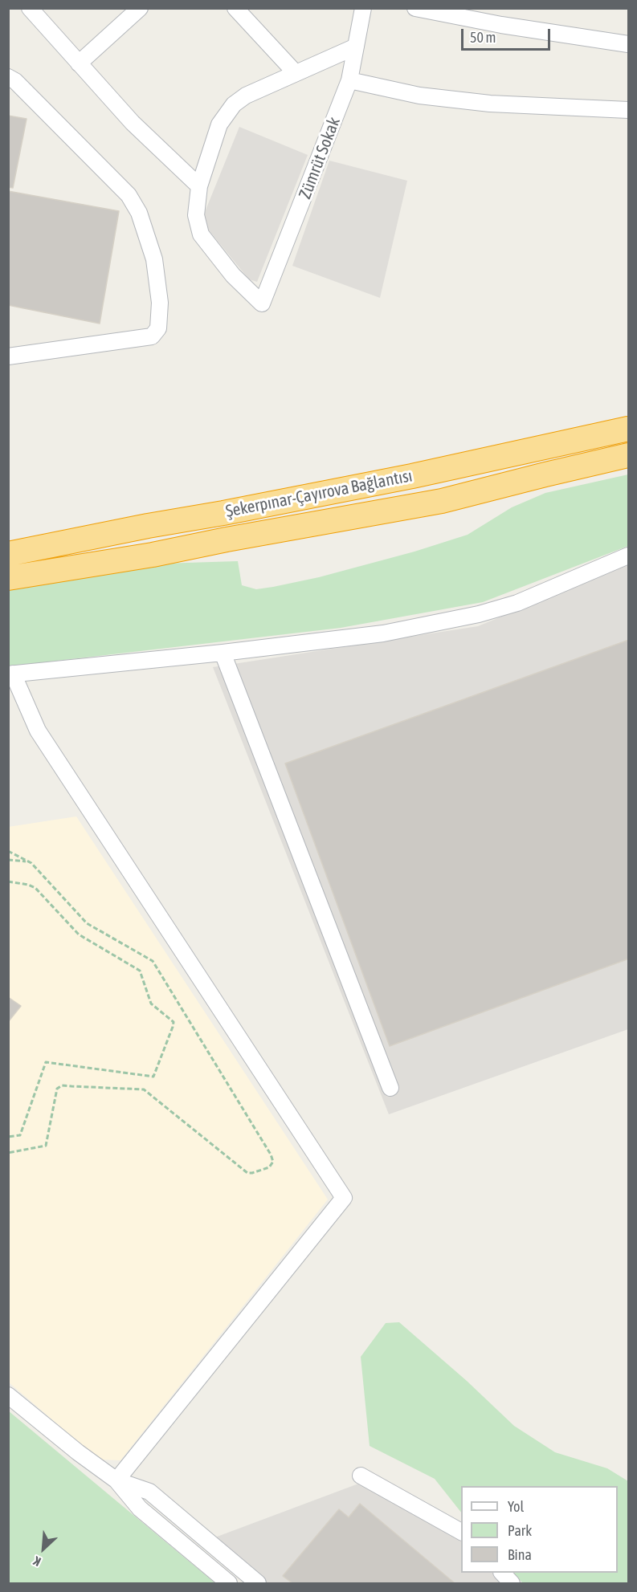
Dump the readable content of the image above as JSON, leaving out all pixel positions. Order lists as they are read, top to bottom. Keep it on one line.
{"streets":{"highway":["Şekerpınar-Çayırova Bağlantısı"],"street":["Zümrüt Sokak"]},"legend":["Yol","Park","Bina"],"scale_bar":"50 m","north":"bottom left"}
